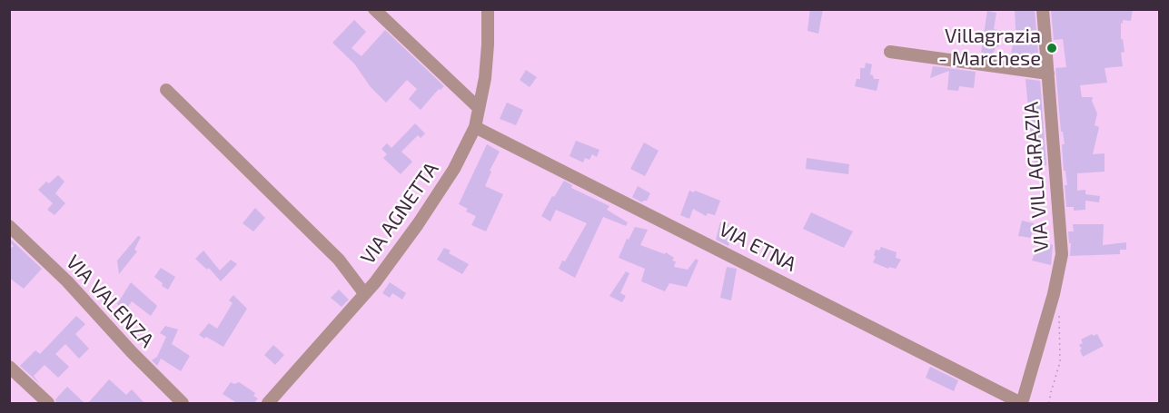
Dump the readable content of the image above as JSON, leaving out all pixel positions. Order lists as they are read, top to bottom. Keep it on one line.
{"streets":{"street":["VIA VILLAGRAZIA","VIA AGNETTA","VIA ETNA","VIA VALENZA"]},"crossings":[["VIA VILLAGRAZIA","VIA ETNA"],["VIA AGNETTA","VIA ETNA"]],"places":["Villagrazia - Marchese"]}
